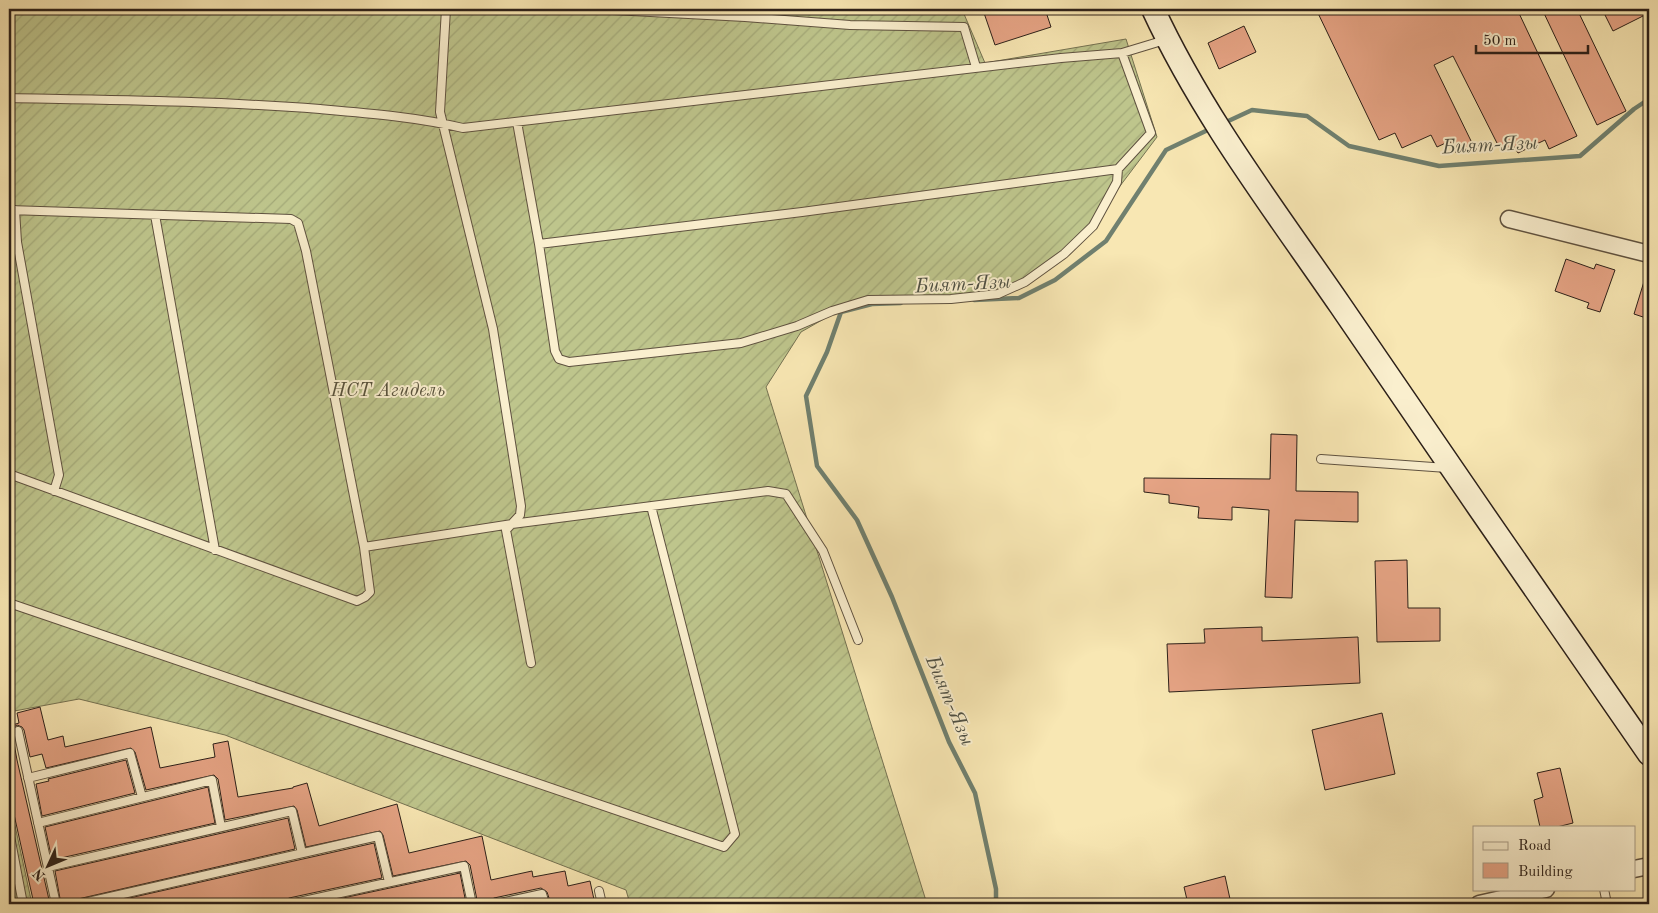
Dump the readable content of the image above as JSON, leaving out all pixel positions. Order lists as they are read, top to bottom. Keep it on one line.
{"water":["Бият-Язы"],"parks":["НСТ Агидель"],"legend":["Road","Building"],"scale_bar":"50 m","north":"bottom left"}
